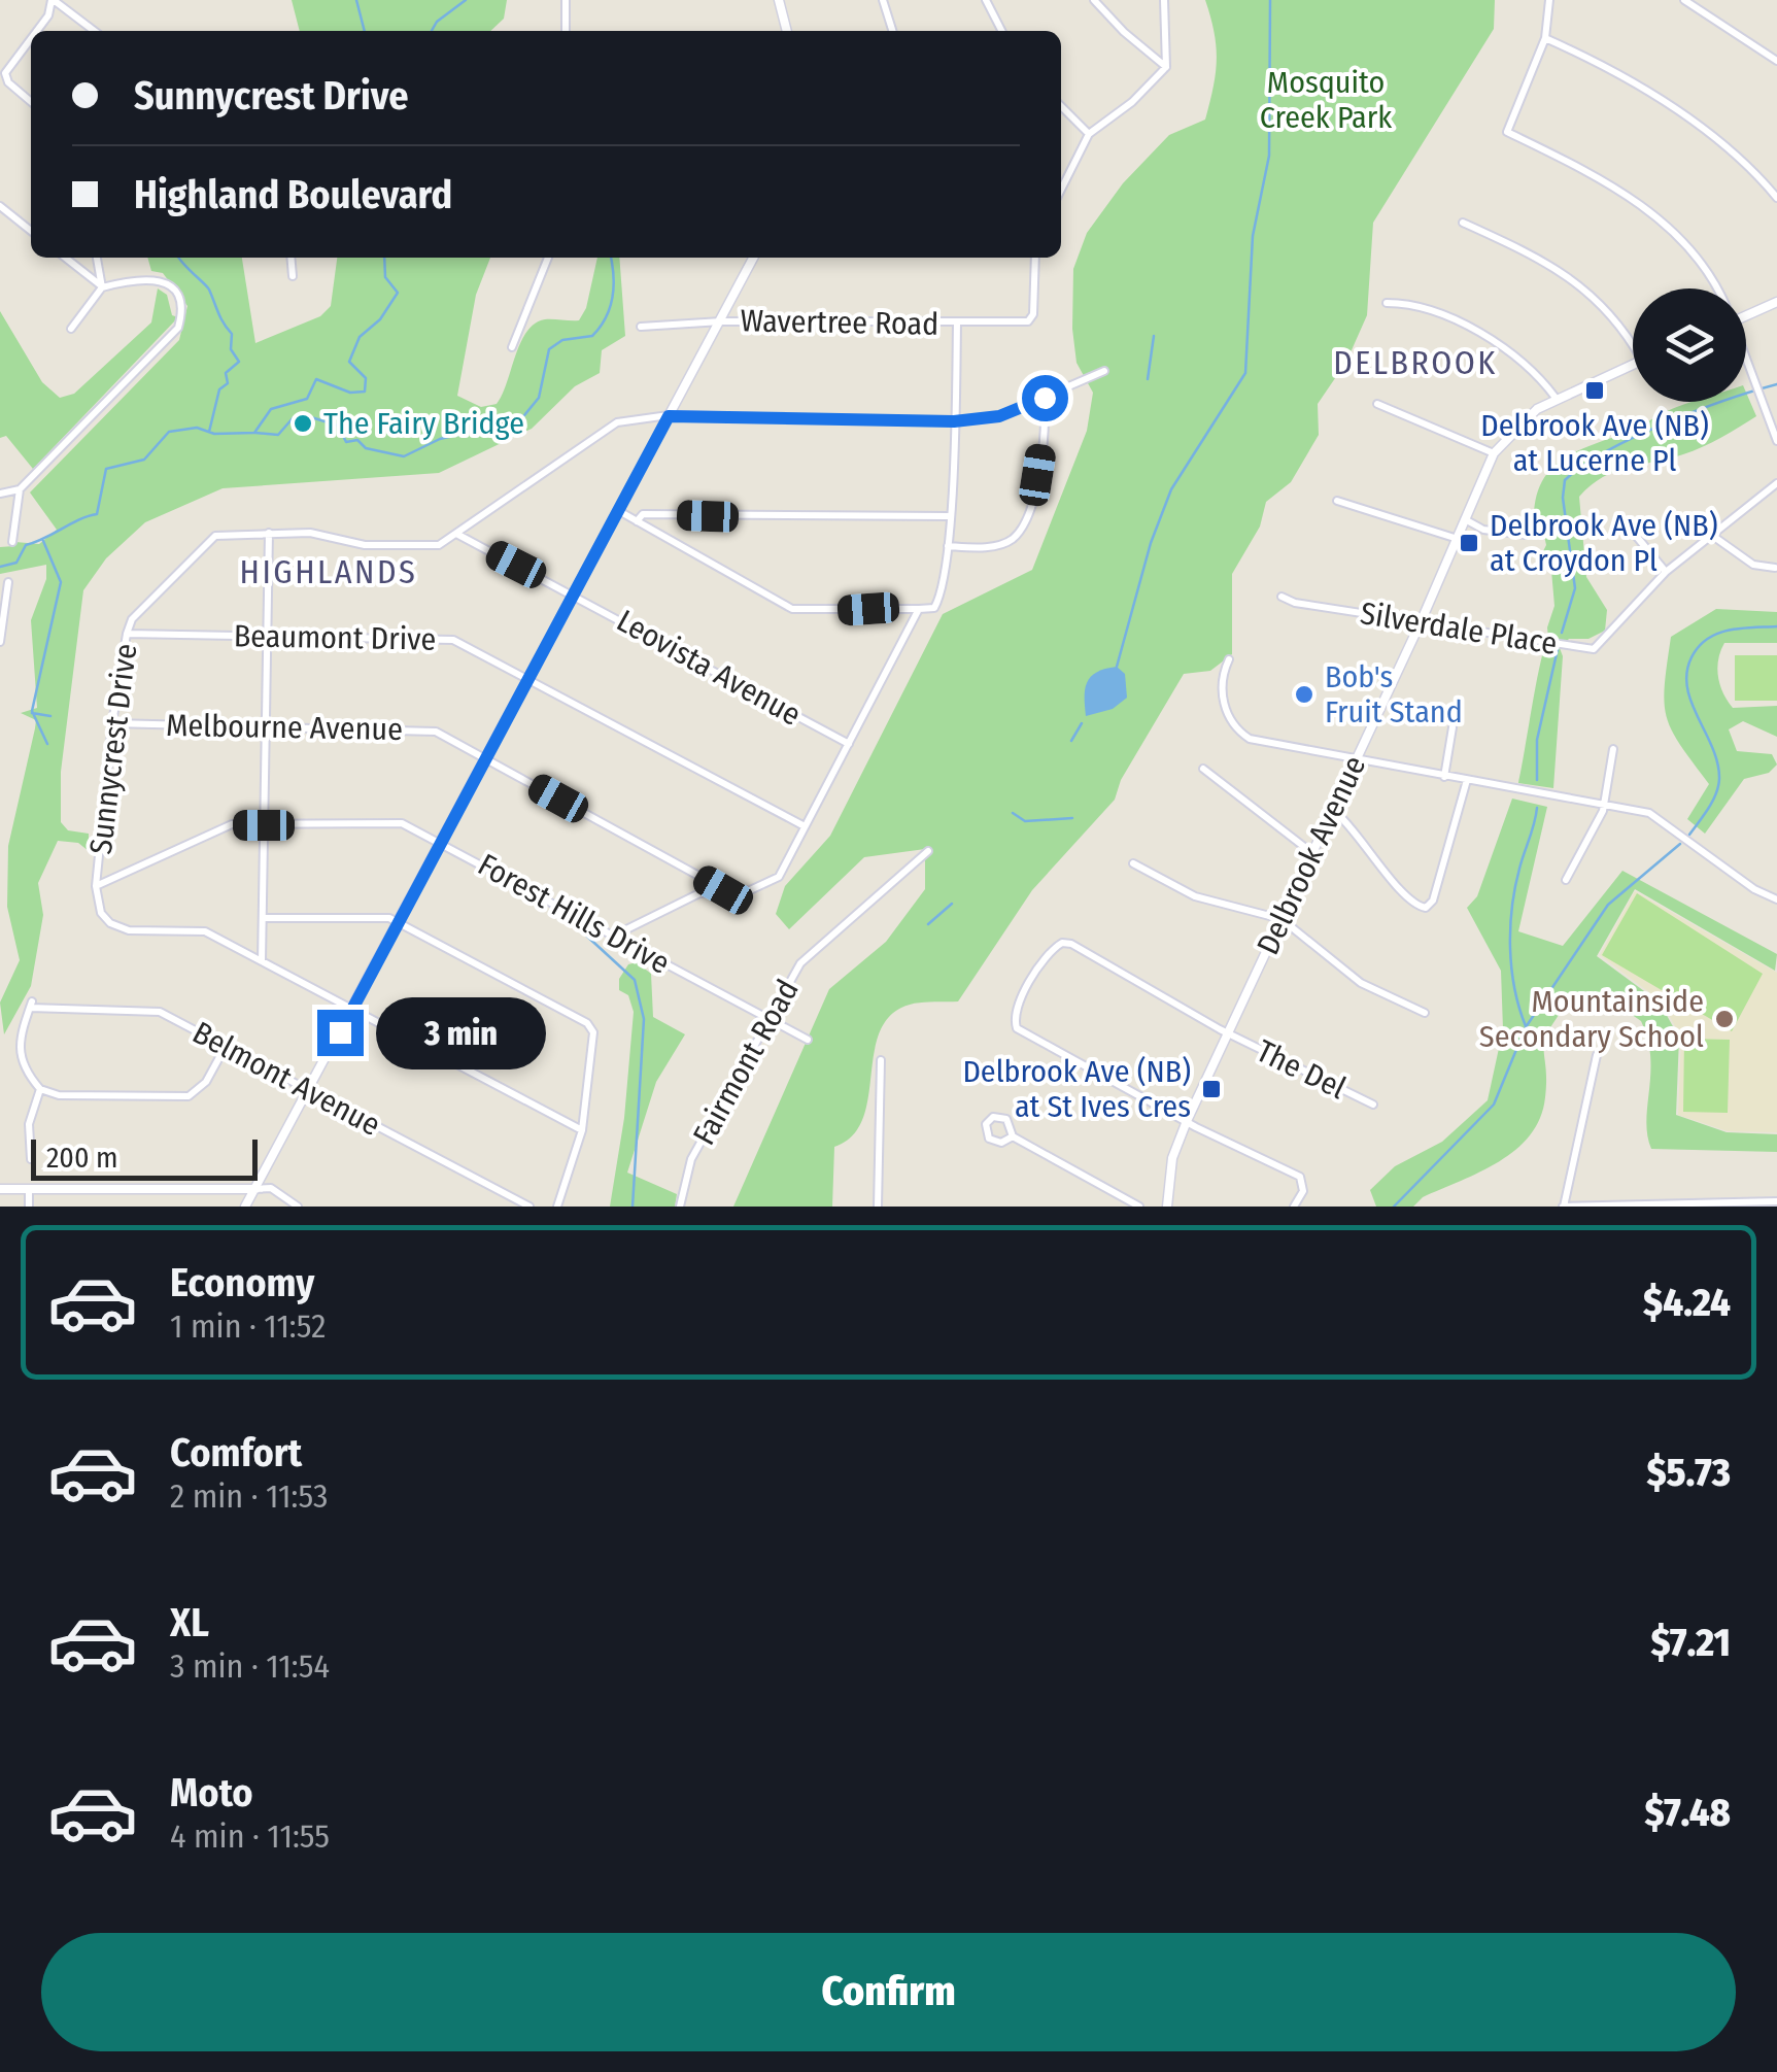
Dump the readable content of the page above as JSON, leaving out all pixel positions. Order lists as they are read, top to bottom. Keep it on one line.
{"streets":{"street":["Wavertree Road","Silverdale Place","Beaumont Drive","Leovista Avenue","Melbourne Avenue","Sunnycrest Drive","Delbrook Avenue","Forest Hills Drive","Fairmont Road","The Del","Belmont Avenue"]},"crossings":[["Silverdale Place","Delbrook Avenue"],["Beaumont Drive","Sunnycrest Drive"],["Leovista Avenue","Sunnycrest Drive"],["Melbourne Avenue","Sunnycrest Drive"],["Sunnycrest Drive","Forest Hills Drive"],["Delbrook Avenue","The Del"],["Forest Hills Drive","Fairmont Road"]],"districts":["DELBROOK","HIGHLANDS"],"parks":["Mosquito Creek Park"],"places":{"transit":["Delbrook Ave (NB) at Lucerne Pl","Delbrook Ave (NB) at Croydon Pl","Delbrook Ave (NB) at St Ives Cres"],"other":["The Fairy Bridge","Bob's Fruit Stand","Mountainside Secondary School"]},"scale_bar":"200 m","page":{"banner":["Sunnycrest Drive","Highland Boulevard"],"bubble":"3 min","scale":"200 m","list":[{"name":"Economy","note":"1 min · 11:52","value":"$4.24"},{"name":"Comfort","note":"2 min · 11:53","value":"$5.73"},{"name":"XL","note":"3 min · 11:54","value":"$7.21"},{"name":"Moto","note":"4 min · 11:55","value":"$7.48"}],"buttons":"Confirm"}}
